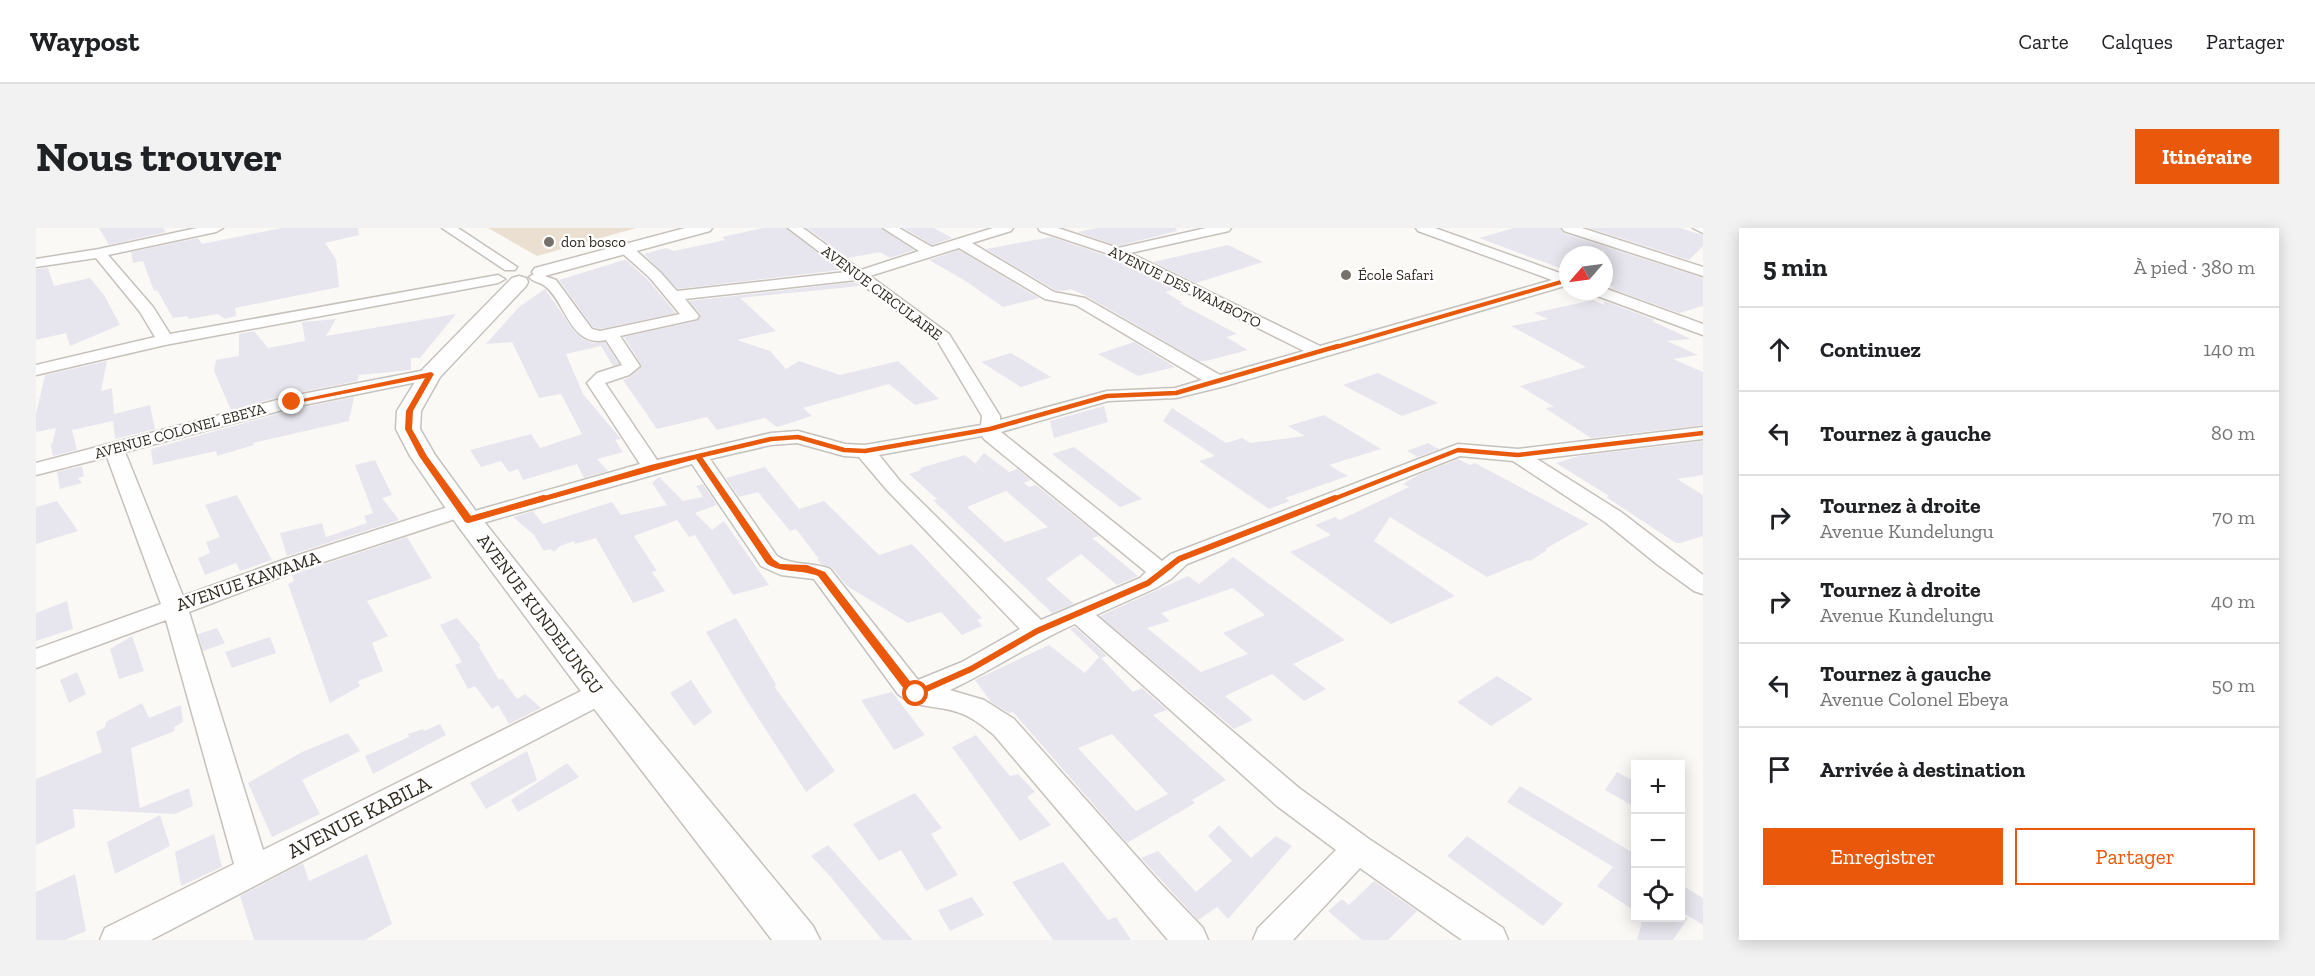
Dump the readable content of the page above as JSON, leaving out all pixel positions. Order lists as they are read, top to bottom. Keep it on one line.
{"streets":{"street":["AVENUE DES WAMBOTO","AVENUE CIRCULAIRE","AVENUE COLONEL EBEYA","AVENUE KAWAMA","AVENUE KUNDELUNGU","AVENUE KABILA"]},"crossings":[["AVENUE DES WAMBOTO","AVENUE KAWAMA"],["AVENUE CIRCULAIRE","AVENUE KAWAMA"],["AVENUE COLONEL EBEYA","AVENUE KUNDELUNGU"],["AVENUE KAWAMA","AVENUE KUNDELUNGU"],["AVENUE KUNDELUNGU","AVENUE KABILA"]],"places":["don bosco","École Safari"],"north":"bottom left","page":{"header":"Waypost","nav":["Carte","Calques","Partager"],"buttons":["Itinéraire",["Enregistrer","Partager"]],"title":"Nous trouver","heading":["5 min","À pied · 380 m"],"list":[["Continuez","140 m"],["Tournez à gauche","80 m"],["Tournez à droite","Avenue Kundelungu","70 m"],["Tournez à droite","Avenue Kundelungu","40 m"],["Tournez à gauche","Avenue Colonel Ebeya","50 m"],"Arrivée à destination"],"map_buttons":["+","−"]}}
